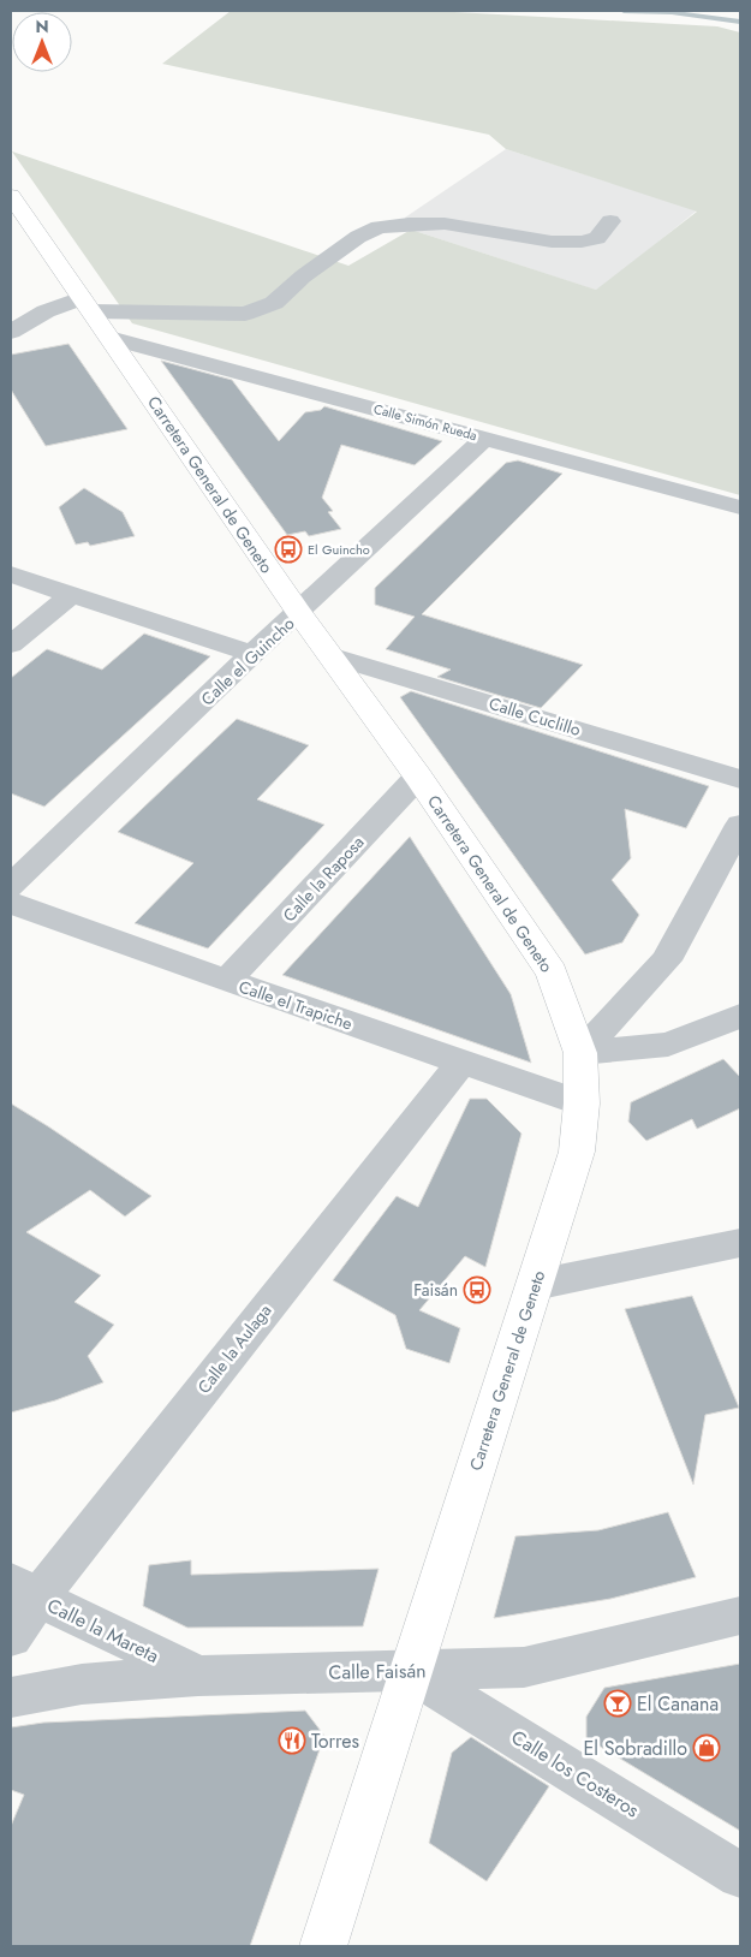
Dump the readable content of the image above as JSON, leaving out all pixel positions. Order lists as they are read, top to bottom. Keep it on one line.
{"streets":{"main road":["Carretera General de Geneto"],"street":["Calle Simón Rueda","Calle el Guincho","Calle Cuclillo","Calle la Raposa","Calle el Trapiche","Calle la Aulaga","Calle la Mareta","Calle Faisán","Calle los Costeros"]},"crossings":[["Calle Simón Rueda","Carretera General de Geneto"],["Calle Simón Rueda","Calle el Guincho"],["Carretera General de Geneto","Calle el Guincho"],["Carretera General de Geneto","Calle Cuclillo"],["Carretera General de Geneto","Calle la Raposa"],["Carretera General de Geneto","Calle el Trapiche"],["Carretera General de Geneto","Calle Faisán"],["Carretera General de Geneto","Calle los Costeros"],["Calle la Raposa","Calle el Trapiche"],["Calle el Trapiche","Calle la Aulaga"],["Calle la Aulaga","Calle la Mareta"],["Calle la Mareta","Calle Faisán"],["Calle Faisán","Calle los Costeros"]],"places":{"bus stop":["El Guincho","Faisán"],"bar":["El Canana"],"restaurant":["Torres"],"shop":["El Sobradillo"]},"north":"top"}
